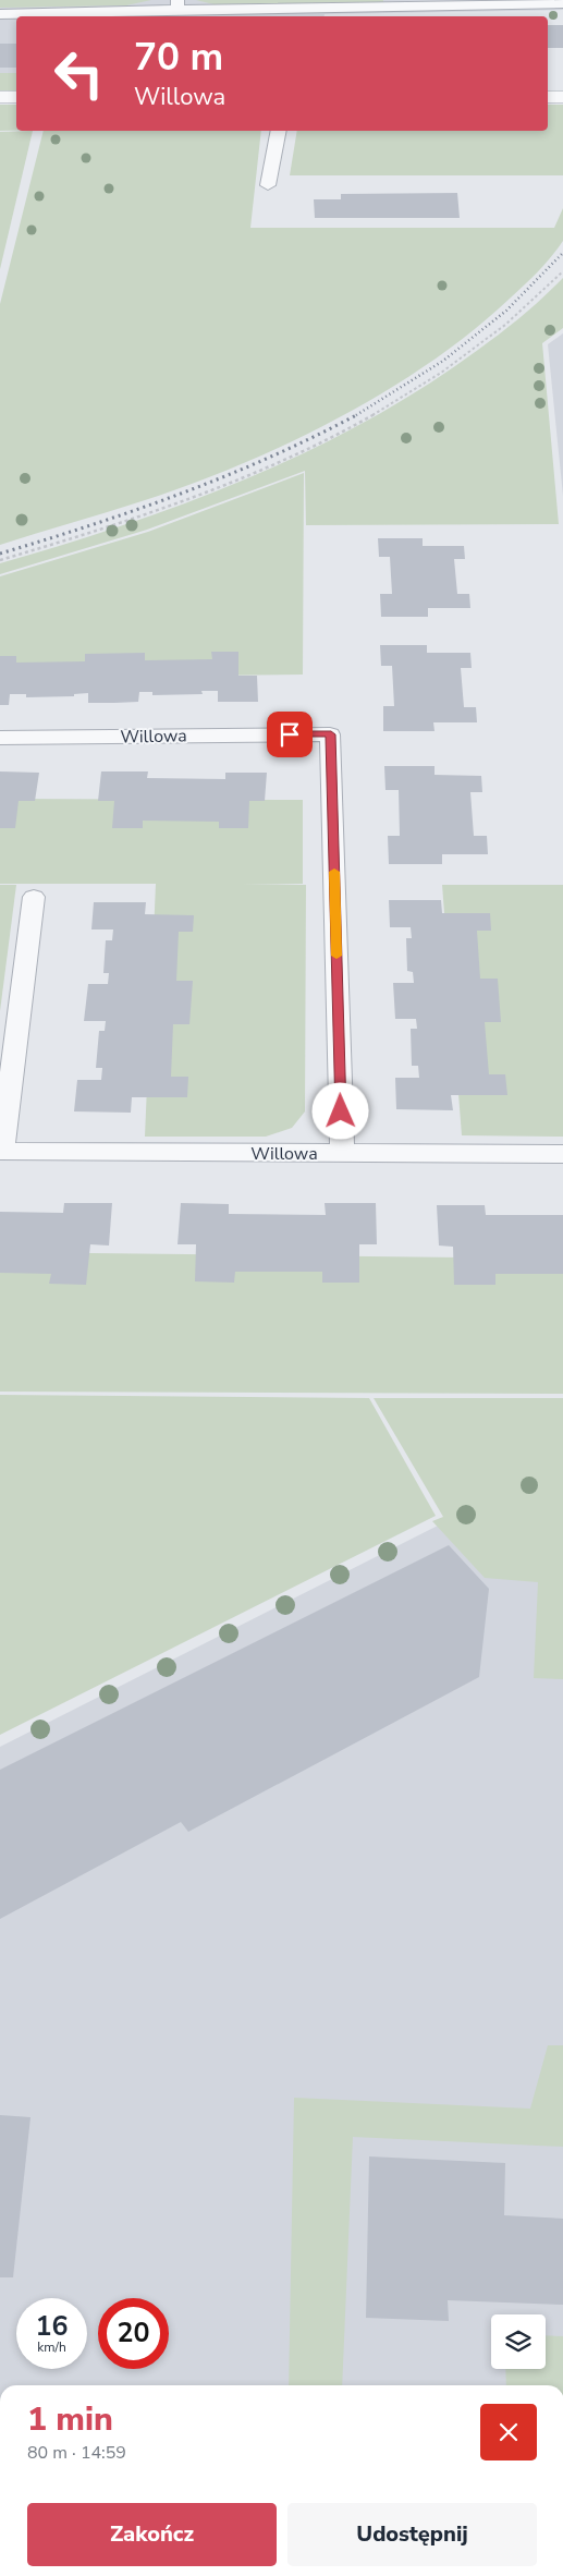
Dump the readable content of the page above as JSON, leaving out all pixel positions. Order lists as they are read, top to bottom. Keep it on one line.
{"streets":{"lane":["Willowa"]},"page":{"turn":["70 m","Willowa"],"speed":"16 km/h","limit":"20","heading":["1 min","80 m · 14:59"],"buttons":["Zakończ","Udostępnij"]}}
